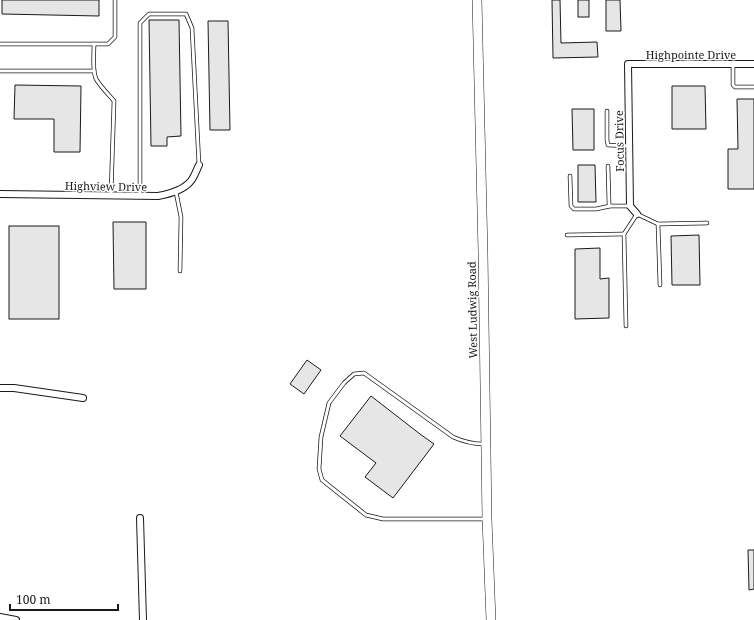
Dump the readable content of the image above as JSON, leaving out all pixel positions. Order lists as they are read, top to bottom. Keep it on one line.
{"streets":{"main road":["West Ludwig Road"],"street":["Highpointe Drive","Focus Drive","Highview Drive"]},"crossings":[["Highpointe Drive","Focus Drive"]],"scale_bar":"100 m"}
